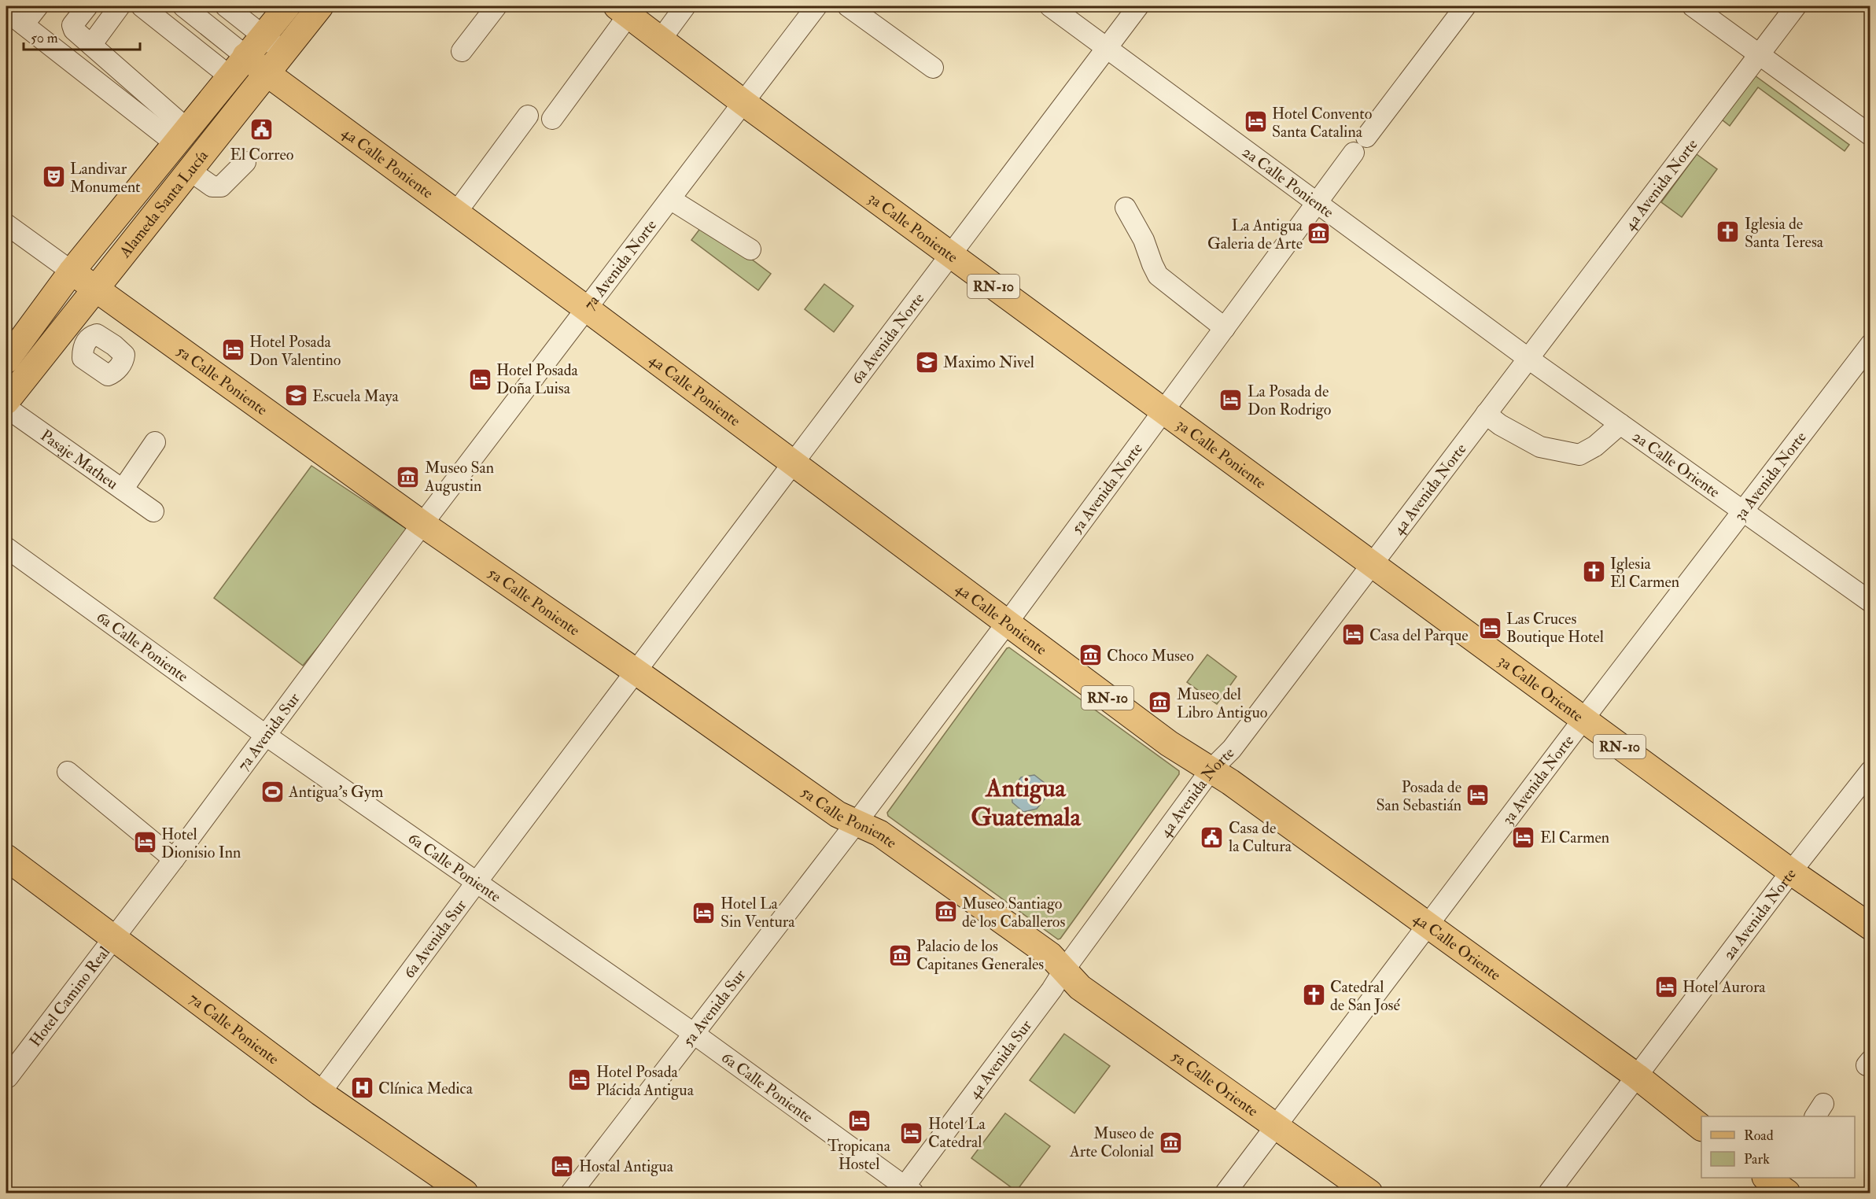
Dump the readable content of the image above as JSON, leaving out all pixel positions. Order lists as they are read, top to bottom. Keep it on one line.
{"streets":{"main road":["4a Calle Poniente","Alameda Santa Lucía","3a Calle Poniente","RN-10","5a Calle Poniente","3a Calle Oriente","4a Calle Oriente","7a Calle Poniente","5a Calle Oriente"],"street":["2a Calle Poniente","4a Avenida Norte","7a Avenida Norte","6a Avenida Norte","Pasaje Matheu","2a Calle Oriente","3a Avenida Norte","5a Avenida Norte","6a Calle Poniente","7a Avenida Sur","2a Avenida Norte","6a Avenida Sur","Hotel Camino Real","5a Avenida Sur","4a Avenida Sur"]},"crossings":[["4a Calle Poniente","4a Avenida Norte"],["4a Calle Poniente","Alameda Santa Lucía"],["4a Calle Poniente","7a Avenida Norte"],["4a Calle Poniente","6a Avenida Norte"],["4a Calle Poniente","5a Avenida Norte"],["4a Calle Poniente","4a Calle Oriente"],["2a Calle Poniente","4a Avenida Norte"],["2a Calle Poniente","6a Avenida Norte"],["2a Calle Poniente","2a Calle Oriente"],["2a Calle Poniente","5a Avenida Norte"],["4a Avenida Norte","3a Calle Poniente"],["4a Avenida Norte","5a Calle Poniente"],["4a Avenida Norte","2a Calle Oriente"],["4a Avenida Norte","3a Calle Oriente"],["4a Avenida Norte","4a Calle Oriente"],["4a Avenida Norte","4a Avenida Sur"],["4a Avenida Norte","5a Calle Oriente"],["Alameda Santa Lucía","5a Calle Poniente"],["3a Calle Poniente","7a Avenida Norte"],["3a Calle Poniente","6a Avenida Norte"],["3a Calle Poniente","5a Avenida Norte"],["3a Calle Poniente","3a Calle Oriente"],["7a Avenida Norte","5a Calle Poniente"],["7a Avenida Norte","7a Avenida Sur"],["6a Avenida Norte","5a Calle Poniente"],["6a Avenida Norte","6a Avenida Sur"],["5a Calle Poniente","5a Avenida Norte"],["5a Calle Poniente","7a Avenida Sur"],["5a Calle Poniente","6a Avenida Sur"],["5a Calle Poniente","5a Avenida Sur"],["5a Calle Poniente","4a Avenida Sur"],["5a Calle Poniente","5a Calle Oriente"],["2a Calle Oriente","3a Avenida Norte"],["3a Avenida Norte","3a Calle Oriente"],["3a Avenida Norte","4a Calle Oriente"],["3a Avenida Norte","5a Calle Oriente"],["5a Avenida Norte","5a Avenida Sur"],["6a Calle Poniente","7a Avenida Sur"],["6a Calle Poniente","6a Avenida Sur"],["6a Calle Poniente","5a Avenida Sur"],["6a Calle Poniente","4a Avenida Sur"],["3a Calle Oriente","2a Avenida Norte"],["7a Avenida Sur","Hotel Camino Real"],["7a Avenida Sur","7a Calle Poniente"],["2a Avenida Norte","4a Calle Oriente"],["6a Avenida Sur","7a Calle Poniente"],["Hotel Camino Real","7a Calle Poniente"],["4a Avenida Sur","5a Calle Oriente"]],"districts":["Antigua Guatemala"],"places":{"hotel":["Hotel Convento Santa Catalina","Hotel Posada Don Valentino","Hotel Posada Doña Luisa","La Posada de Don Rodrigo","Las Cruces Boutique Hotel","Casa del Parque","Posada de San Sebastián","El Carmen","Hotel Dionisio Inn","Hotel La Sin Ventura","Hotel Aurora","Hotel Posada Plácida Antigua","Tropicana Hostel","Hotel La Catedral","Hostal Antigua"],"public building":["El Correo","Casa de la Cultura"],"theatre":["Landivar Monument"],"church":["Iglesia de Santa Teresa","Iglesia El Carmen","Catedral de San José"],"museum":["La Antigua Galeria de Arte","Museo San Augustin","Choco Museo","Museo del Libro Antiguo","Museo Santiago de los Caballeros","Palacio de los Capitanes Generales","Museo de Arte Colonial"],"school or university":["Maximo Nivel","Escuela Maya"],"sports":["Antigua's Gym"],"hospital":["Clínica Medica"]},"legend":["Road","Park"],"scale_bar":"50 m"}
